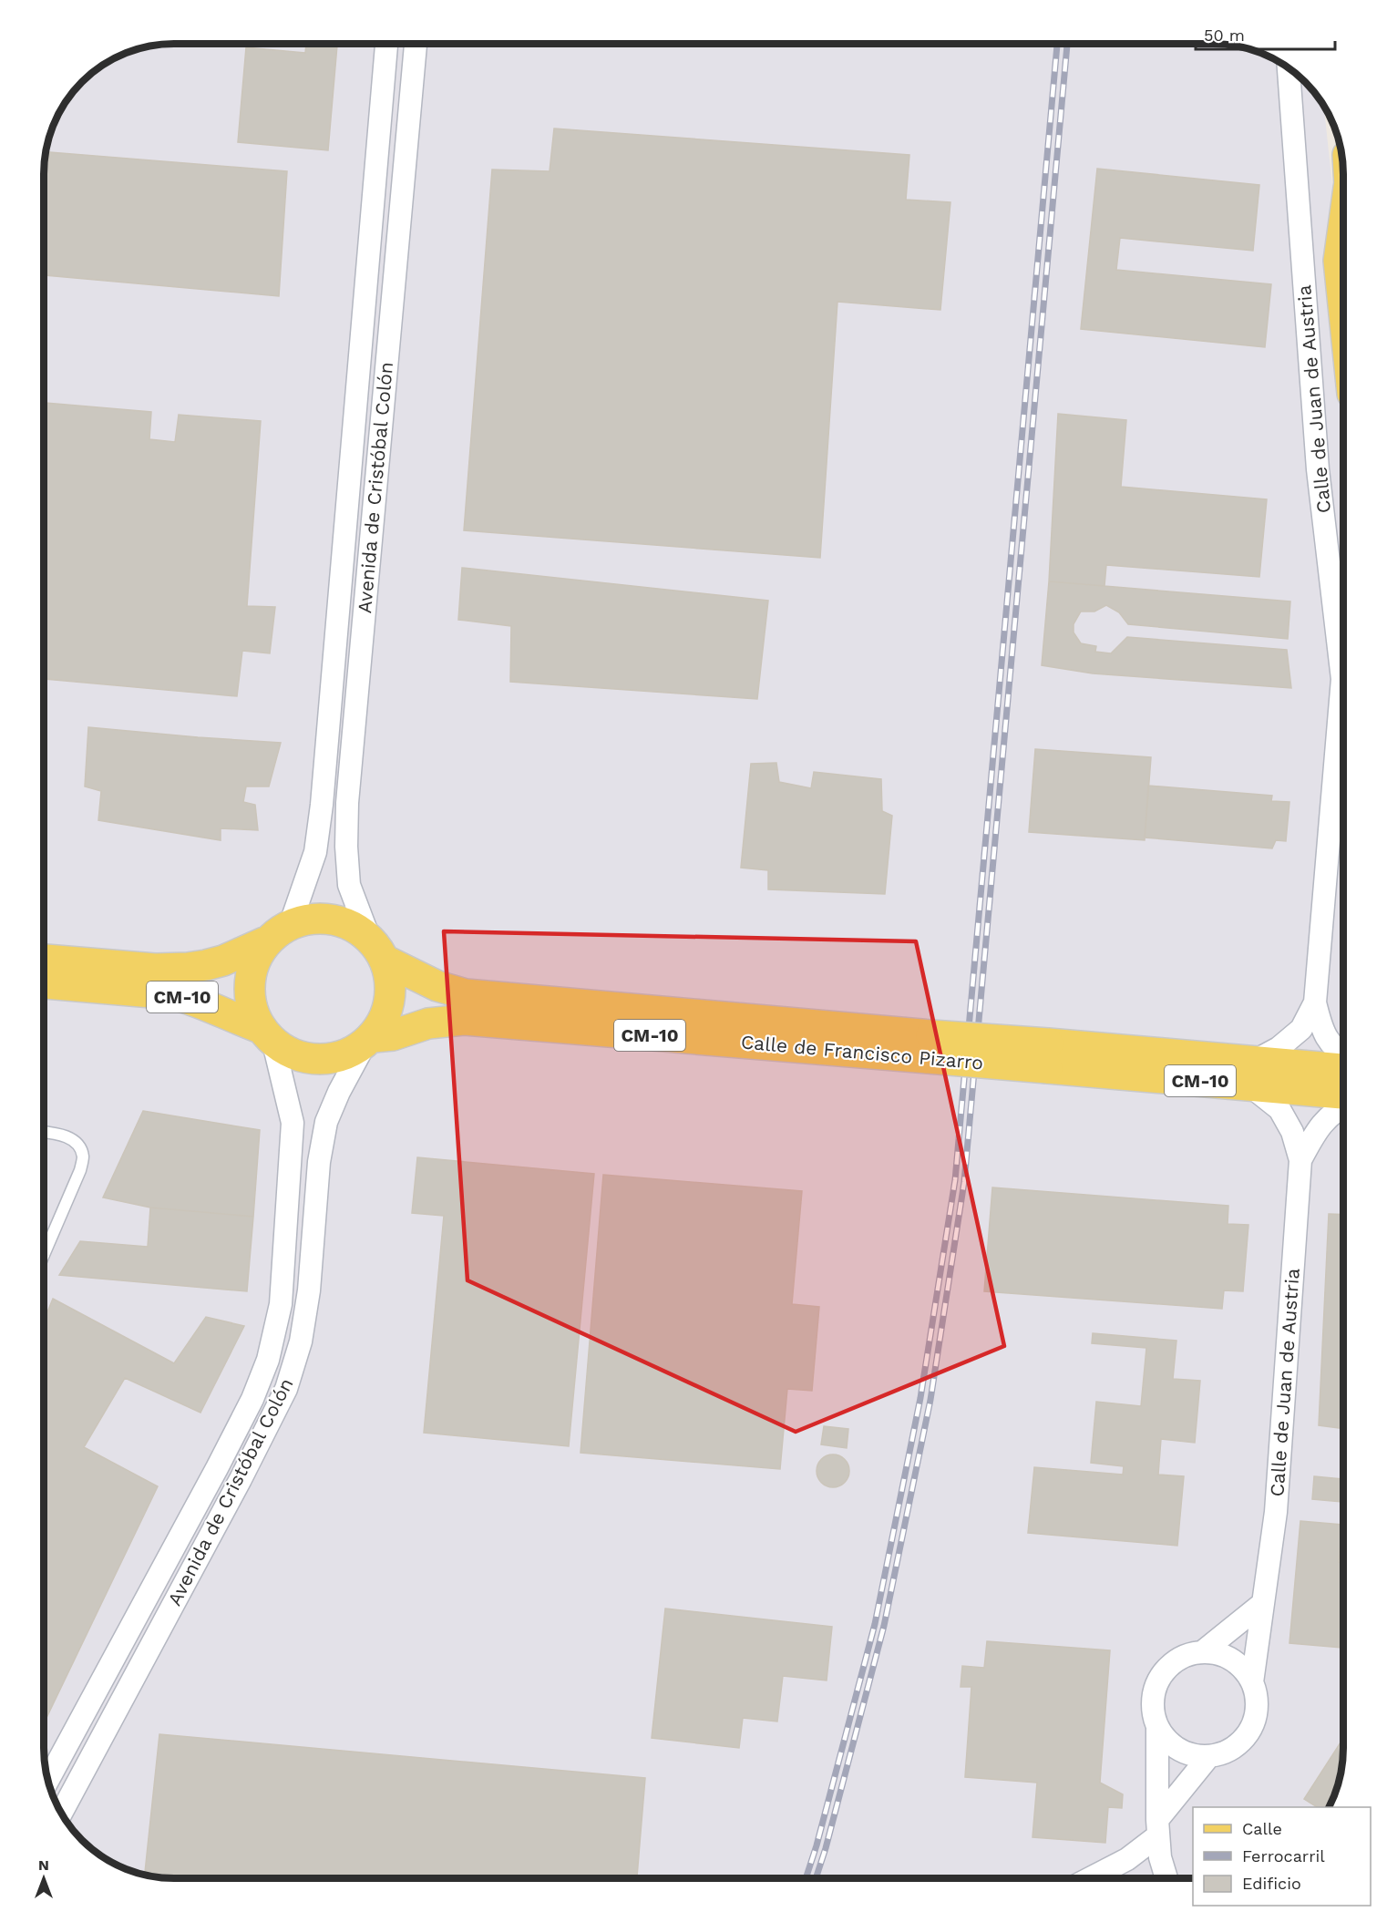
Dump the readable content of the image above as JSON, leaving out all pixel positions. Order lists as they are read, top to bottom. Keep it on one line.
{"streets":{"main road":["CM-10","Calle de Francisco Pizarro"],"street":["Calle de Juan de Austria","Avenida de Cristóbal Colón"]},"crossings":[["Avenida de Cristóbal Colón","CM-10"],["Avenida de Cristóbal Colón","Calle de Francisco Pizarro"],["CM-10","Calle de Francisco Pizarro"]],"legend":["Calle","Ferrocarril","Edificio"],"scale_bar":"50 m","north":"top"}
